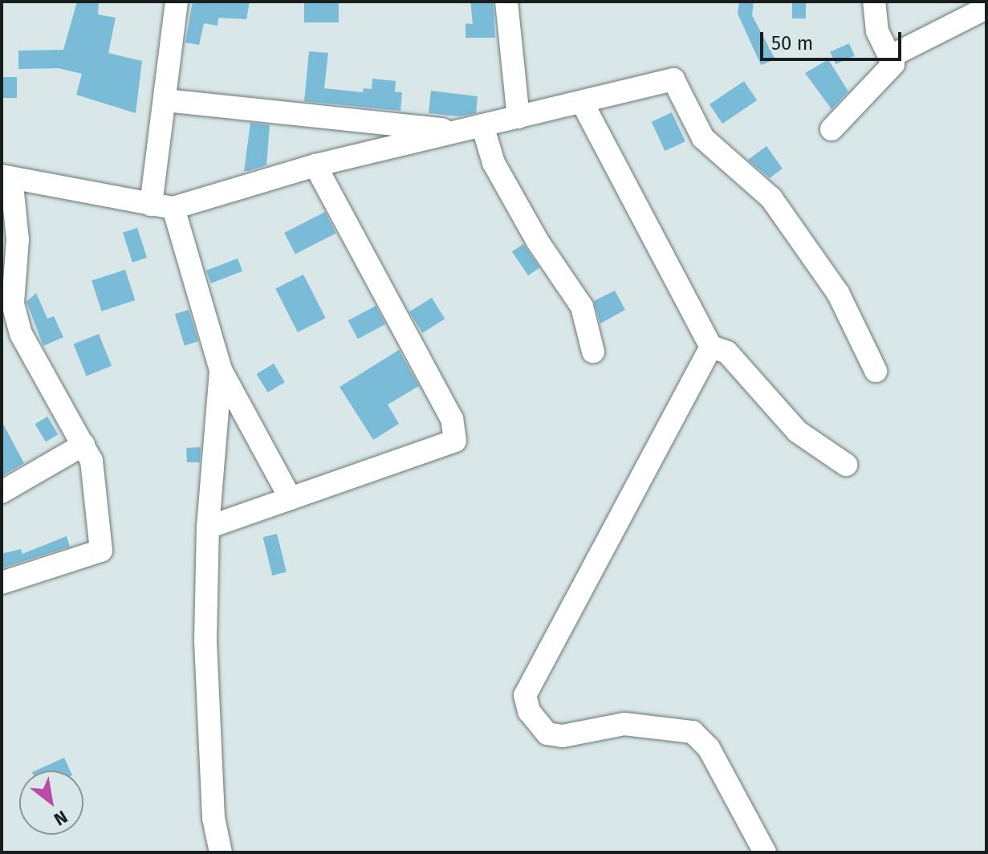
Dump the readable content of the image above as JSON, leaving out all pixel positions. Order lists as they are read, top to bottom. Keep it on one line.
{"scale_bar":"50 m","north":"bottom right"}
